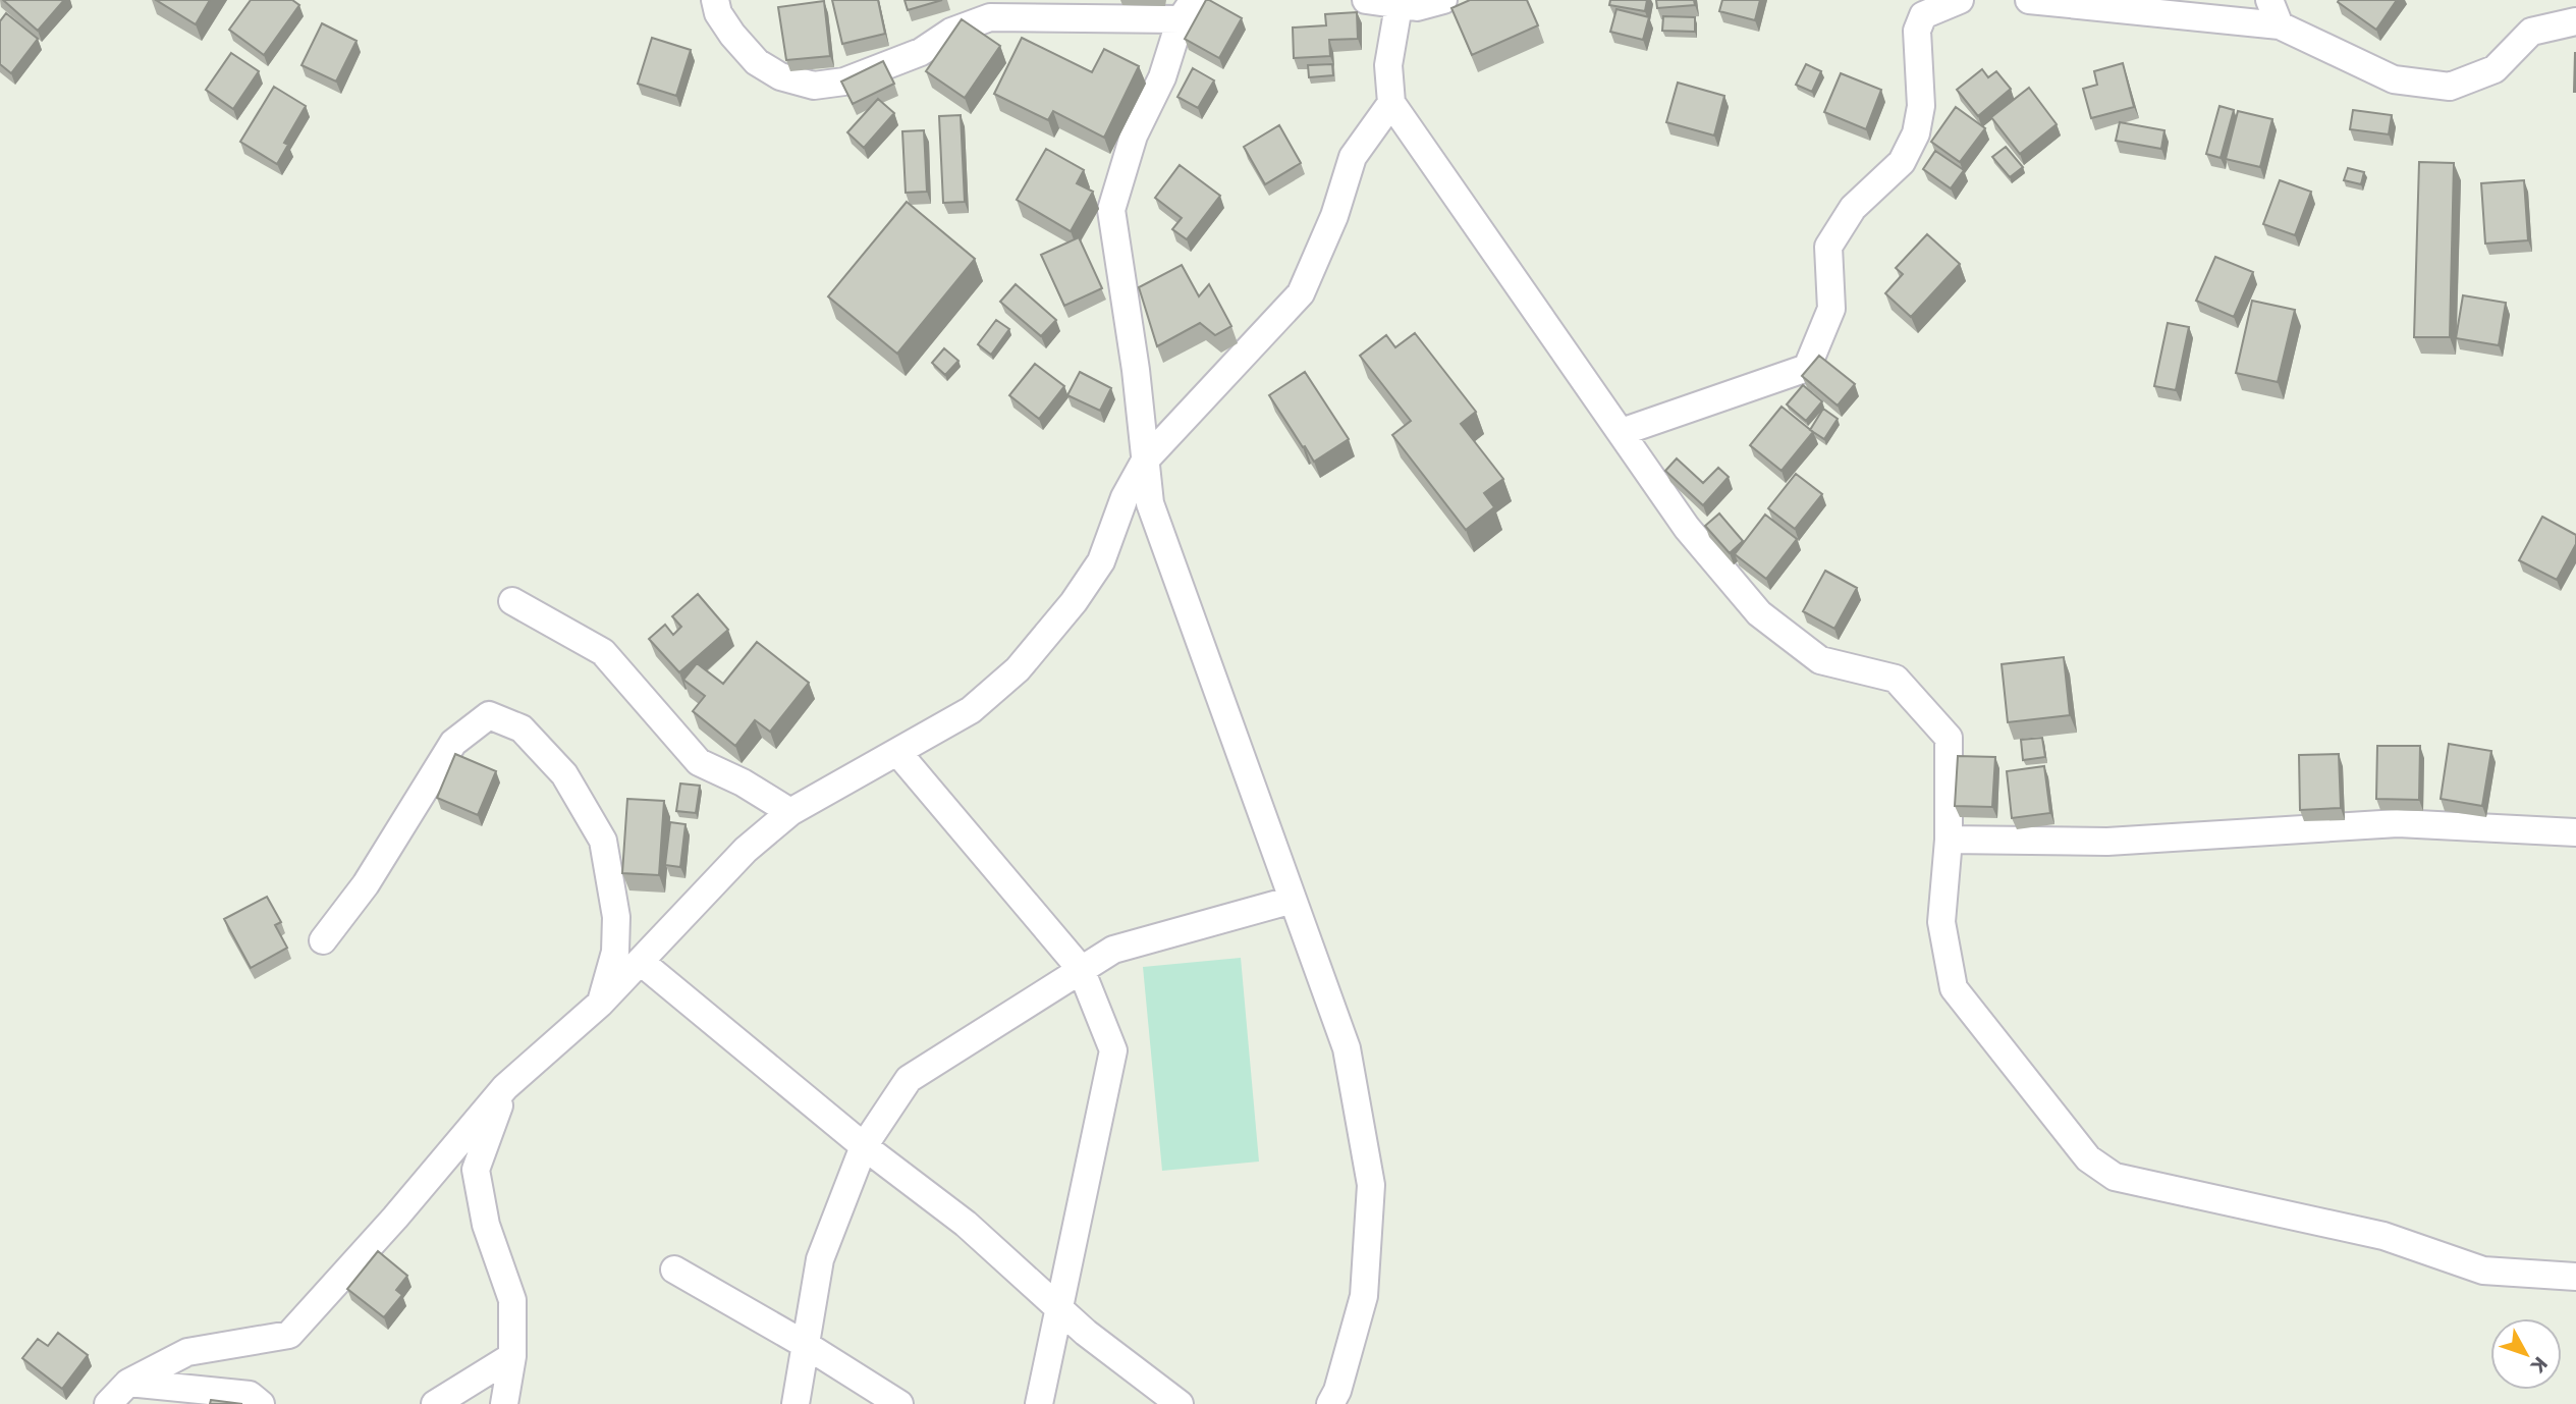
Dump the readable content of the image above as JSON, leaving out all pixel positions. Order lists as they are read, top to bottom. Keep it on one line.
{"north":"bottom right"}
